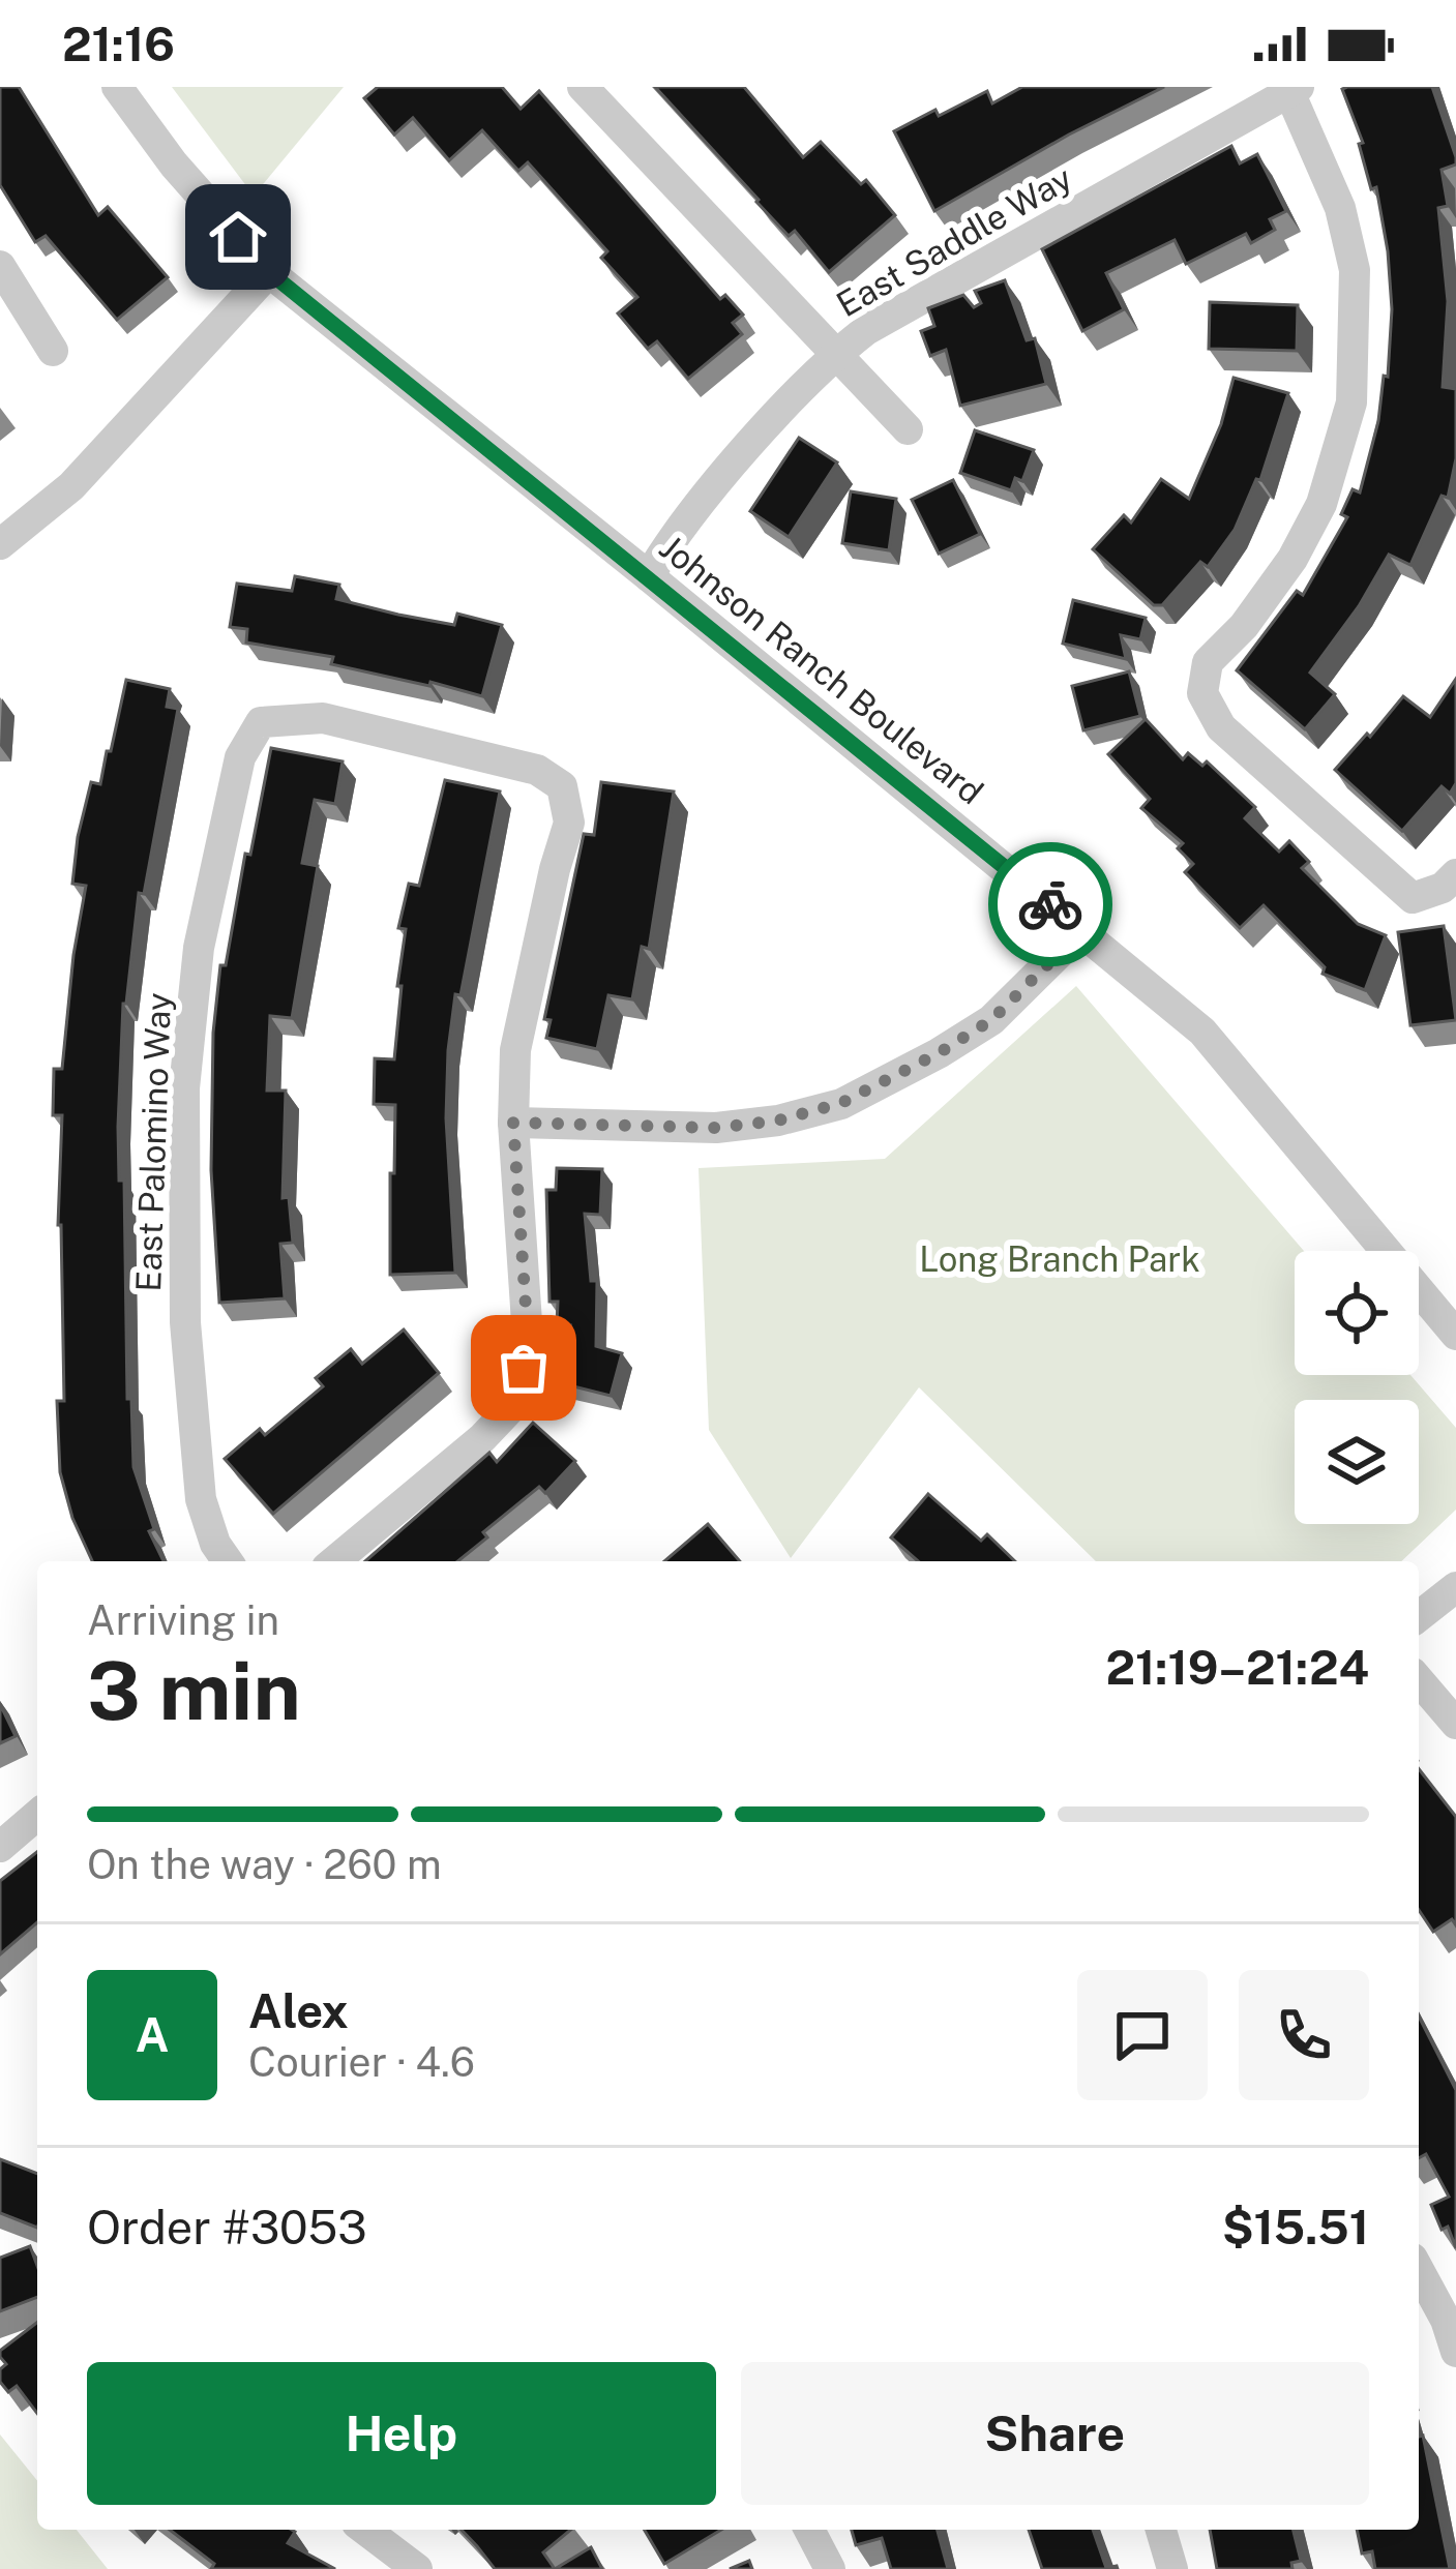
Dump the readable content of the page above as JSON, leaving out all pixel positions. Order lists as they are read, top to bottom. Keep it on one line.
{"streets":{"street":["East Saddle Way","Johnson Ranch Boulevard","East Palomino Way"]},"crossings":[["East Saddle Way","Johnson Ranch Boulevard"]],"parks":["Long Branch Park"],"page":{"status":"21:16","heading":["3 min","Arriving in","21:19–21:24"],"panel":["Alex","Courier · 4.6","Order #3053","$15.51"],"bar":"On the way · 260 m","round":"A","buttons":["Help","Share"]}}
